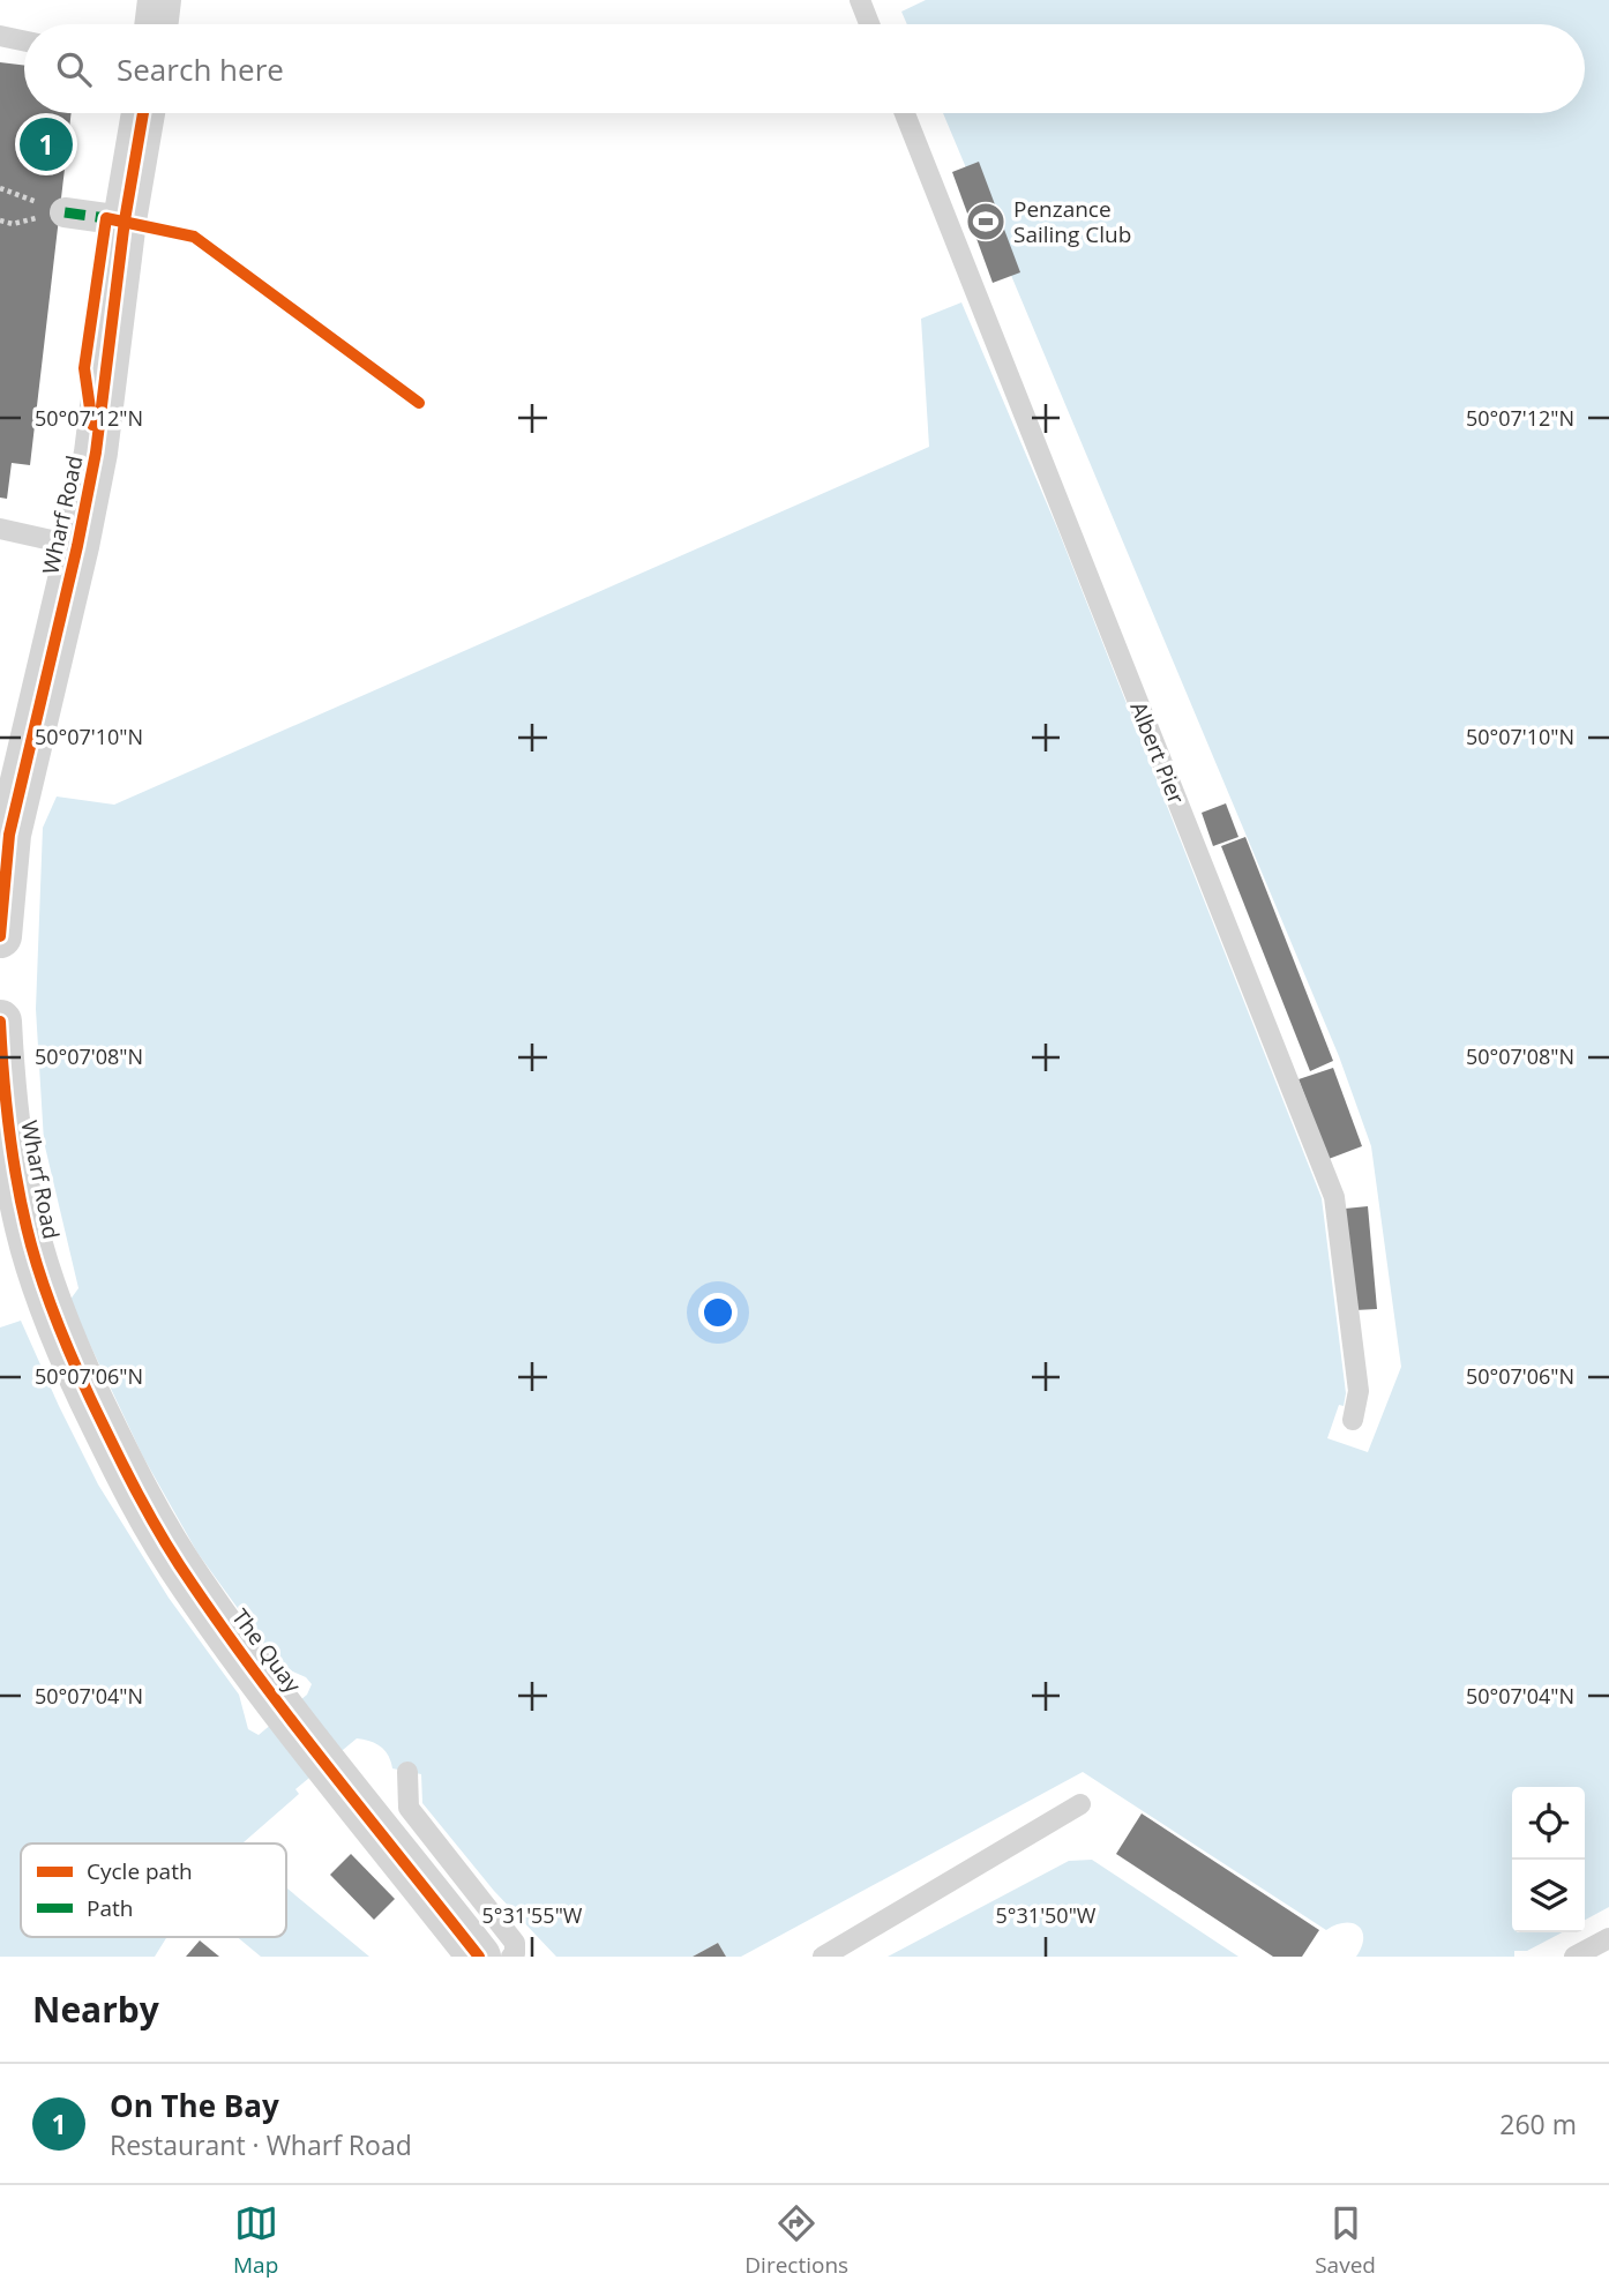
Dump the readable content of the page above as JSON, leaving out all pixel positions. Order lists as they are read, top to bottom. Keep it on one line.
{"streets":{"street":["Wharf Road","The Quay"],"lane":["Albert Pier"]},"crossings":[["Wharf Road","The Quay"]],"places":{"sports":["Penzance Sailing Club"]},"legend":["Cycle path","Path"],"page":{"search":"Search here","pins":"1","heading":"Nearby","list":[{"mark":"1","name":"On The Bay","note":"Restaurant · Wharf Road","value":"260 m"}],"nav":["Map","Directions","Saved"]},"coordinates":["50°07'12\"N","50°07'10\"N","50°07'08\"N","50°07'06\"N","50°07'04\"N","5°31'55\"W","5°31'50\"W"]}
